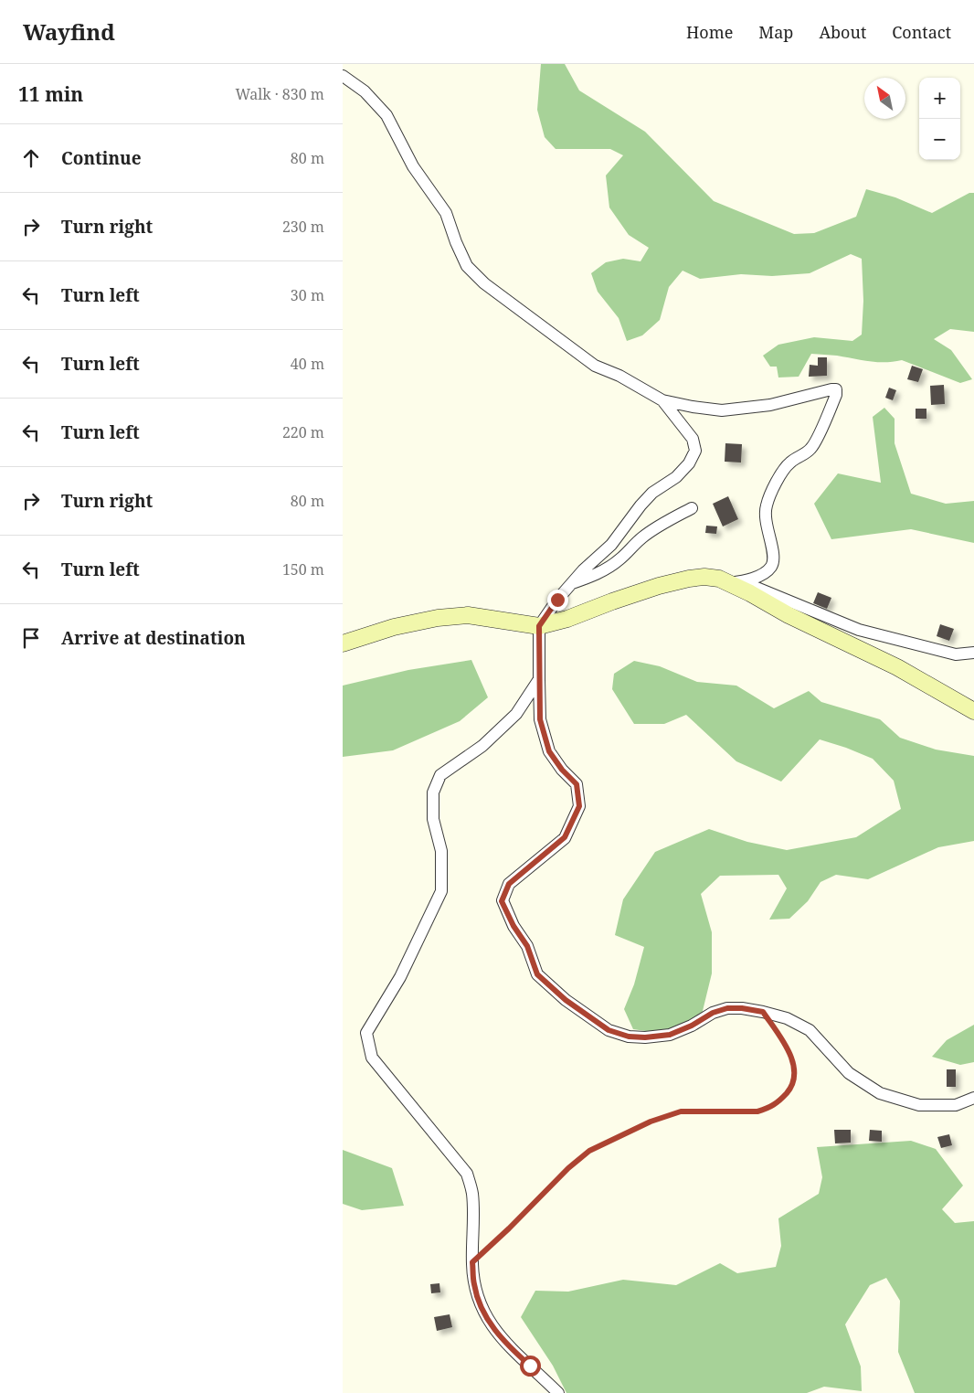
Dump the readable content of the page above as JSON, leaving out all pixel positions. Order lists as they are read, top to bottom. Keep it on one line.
{"north":"top left","page":{"header":"Wayfind","nav":["Home","Map","About","Contact"],"heading":["11 min","Walk · 830 m"],"map_buttons":["+","−"],"list":[["Continue","80 m"],["Turn right","230 m"],["Turn left","30 m"],["Turn left","40 m"],["Turn left","220 m"],["Turn right","80 m"],["Turn left","150 m"],"Arrive at destination"]}}
